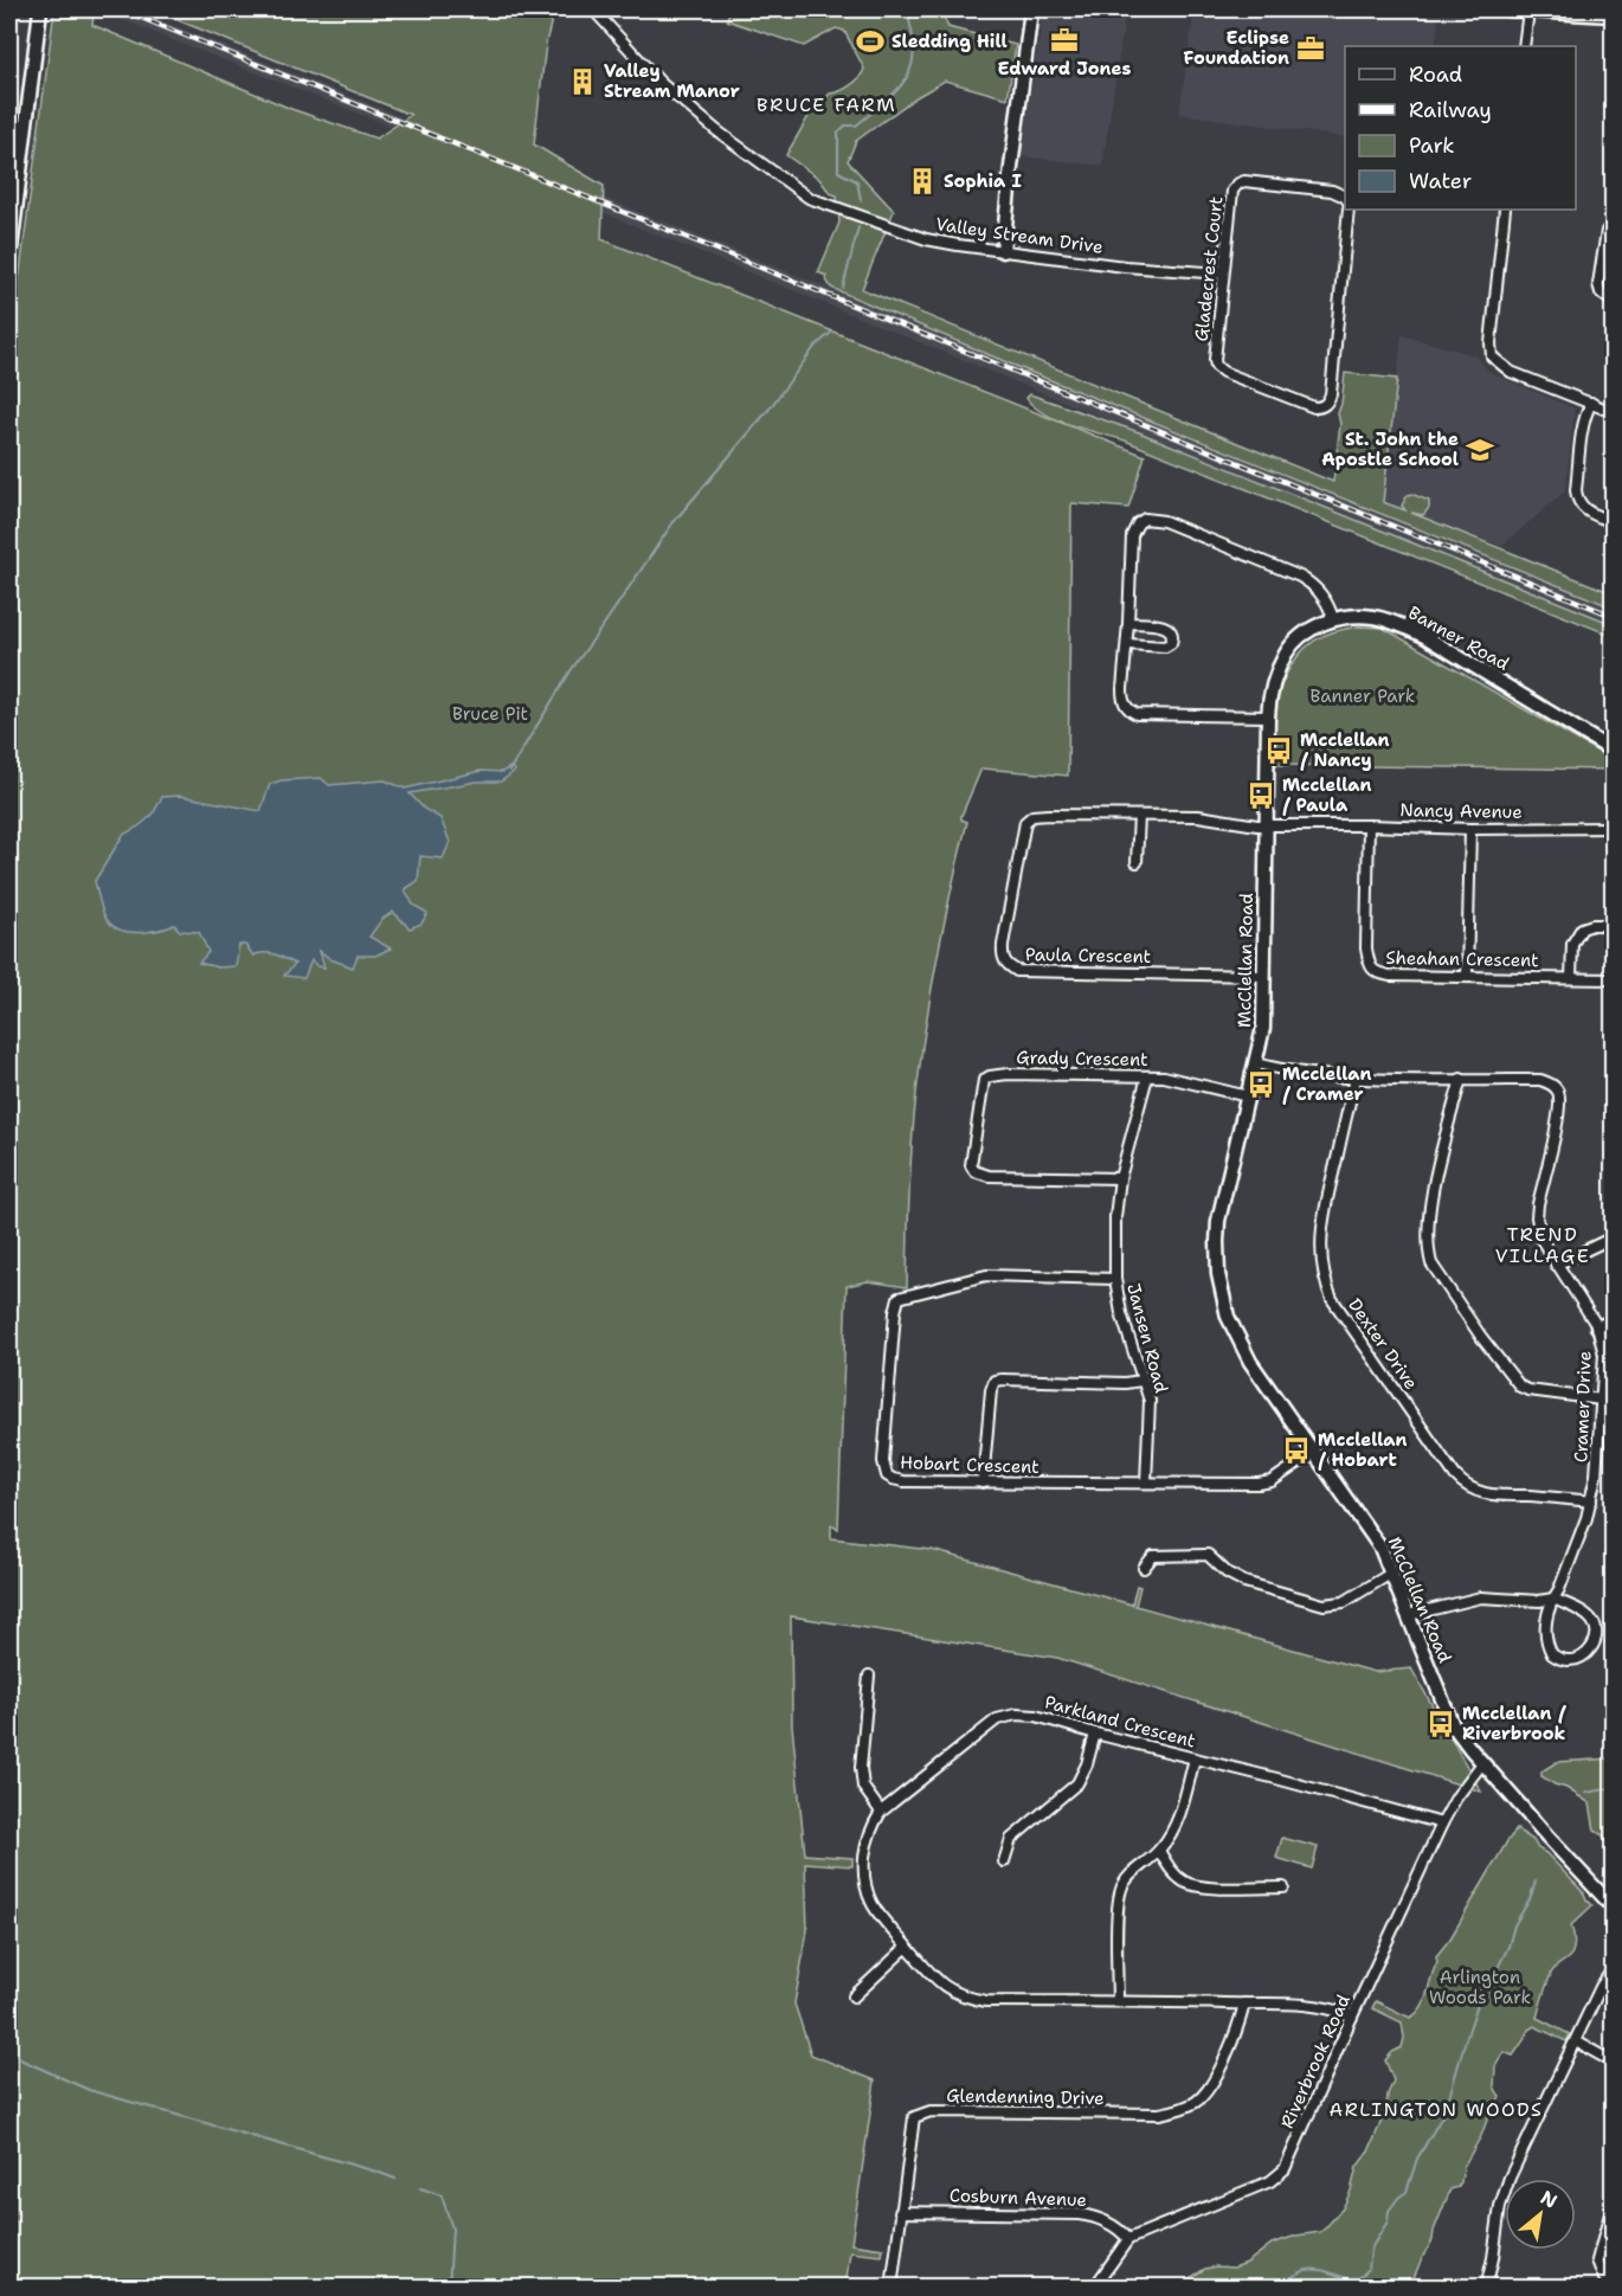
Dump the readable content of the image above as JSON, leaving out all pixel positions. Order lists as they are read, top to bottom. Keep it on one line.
{"streets":{"street":["Valley Stream Drive","Gladecrest Court","Banner Road","Nancy Avenue","Paula Crescent","Sheahan Crescent","McClellan Road","Grady Crescent","Jansen Road","Dexter Drive","Cramer Drive","Hobart Crescent","Parkland Crescent","Riverbrook Road","Glendenning Drive","Cosburn Avenue"]},"crossings":[["Valley Stream Drive","Gladecrest Court"],["Banner Road","Nancy Avenue"],["Banner Road","Paula Crescent"],["Banner Road","McClellan Road"],["Nancy Avenue","Paula Crescent"],["Nancy Avenue","Sheahan Crescent"],["Nancy Avenue","McClellan Road"],["Paula Crescent","McClellan Road"],["McClellan Road","Grady Crescent"],["McClellan Road","Cramer Drive"],["McClellan Road","Hobart Crescent"],["McClellan Road","Riverbrook Road"],["Grady Crescent","Jansen Road"],["Jansen Road","Hobart Crescent"],["Dexter Drive","Cramer Drive"],["Parkland Crescent","Riverbrook Road"],["Parkland Crescent","Glendenning Drive"],["Riverbrook Road","Cosburn Avenue"],["Glendenning Drive","Cosburn Avenue"]],"districts":["BRUCE FARM","TREND VILLAGE","ARLINGTON WOODS"],"parks":["Banner Park","Bruce Pit","Arlington Woods Park"],"places":{"office":["Edward Jones","Eclipse Foundation"],"sports":["Sledding Hill"],"building":["Valley Stream Manor","Sophia I"],"school or university":["St. John the Apostle School"],"bus stop":["Mcclellan / Nancy","Mcclellan / Paula","Mcclellan / Cramer","Mcclellan / Hobart","Mcclellan / Riverbrook"]},"legend":["Road","Railway","Park","Water"],"north":"top right"}
